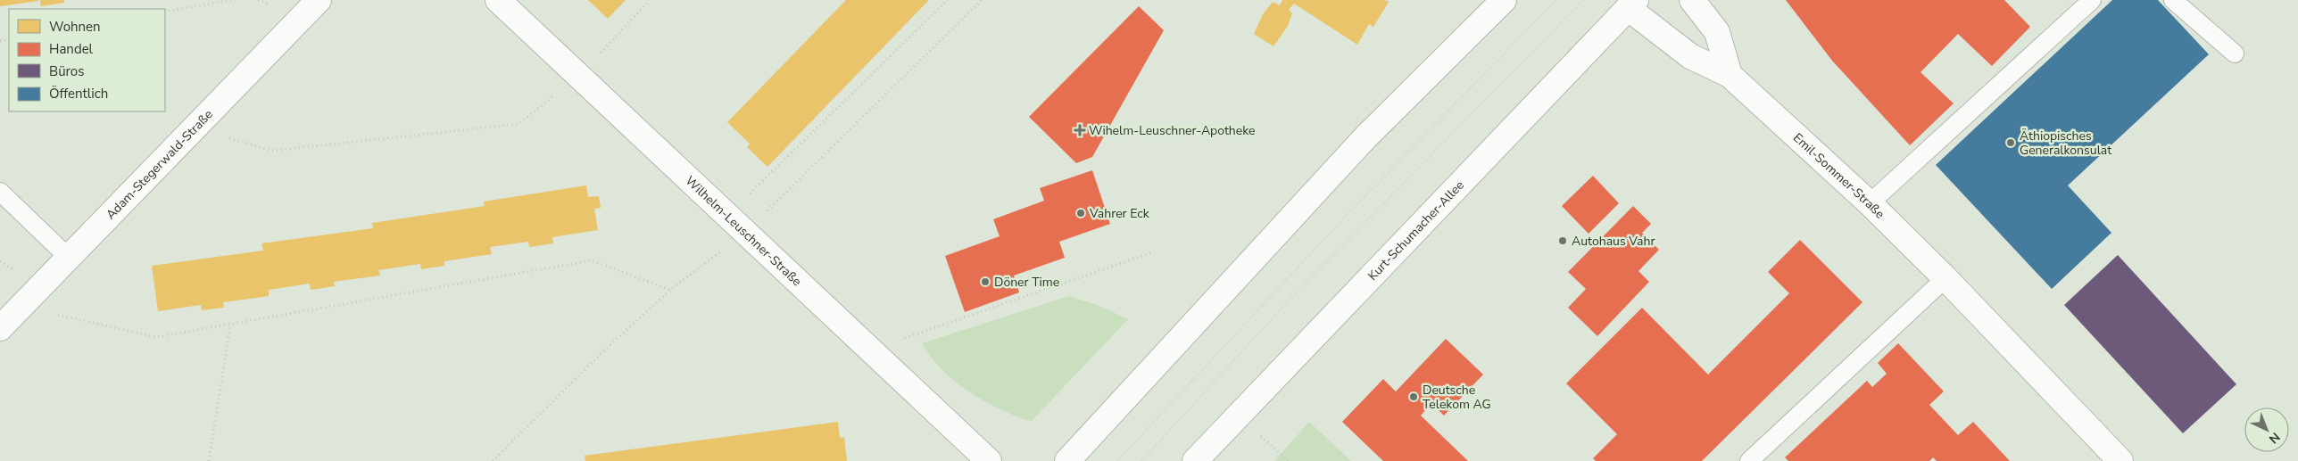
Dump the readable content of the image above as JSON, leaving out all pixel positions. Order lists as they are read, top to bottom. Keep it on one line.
{"streets":{"street":["Adam-Stegerwald-Straße","Emil-Sommer-Straße","Kurt-Schumacher-Allee","Wilhelm-Leuschner-Straße"]},"crossings":[["Emil-Sommer-Straße","Kurt-Schumacher-Allee"]],"places":{"health":["Wihelm-Leuschner-Apotheke"],"other":["Äthiopisches Generalkonsulat","Vahrer Eck","Autohaus Vahr","Döner Time","Deutsche Telekom AG"]},"legend":["Wohnen","Handel","Büros","Öffentlich"],"north":"bottom right"}
